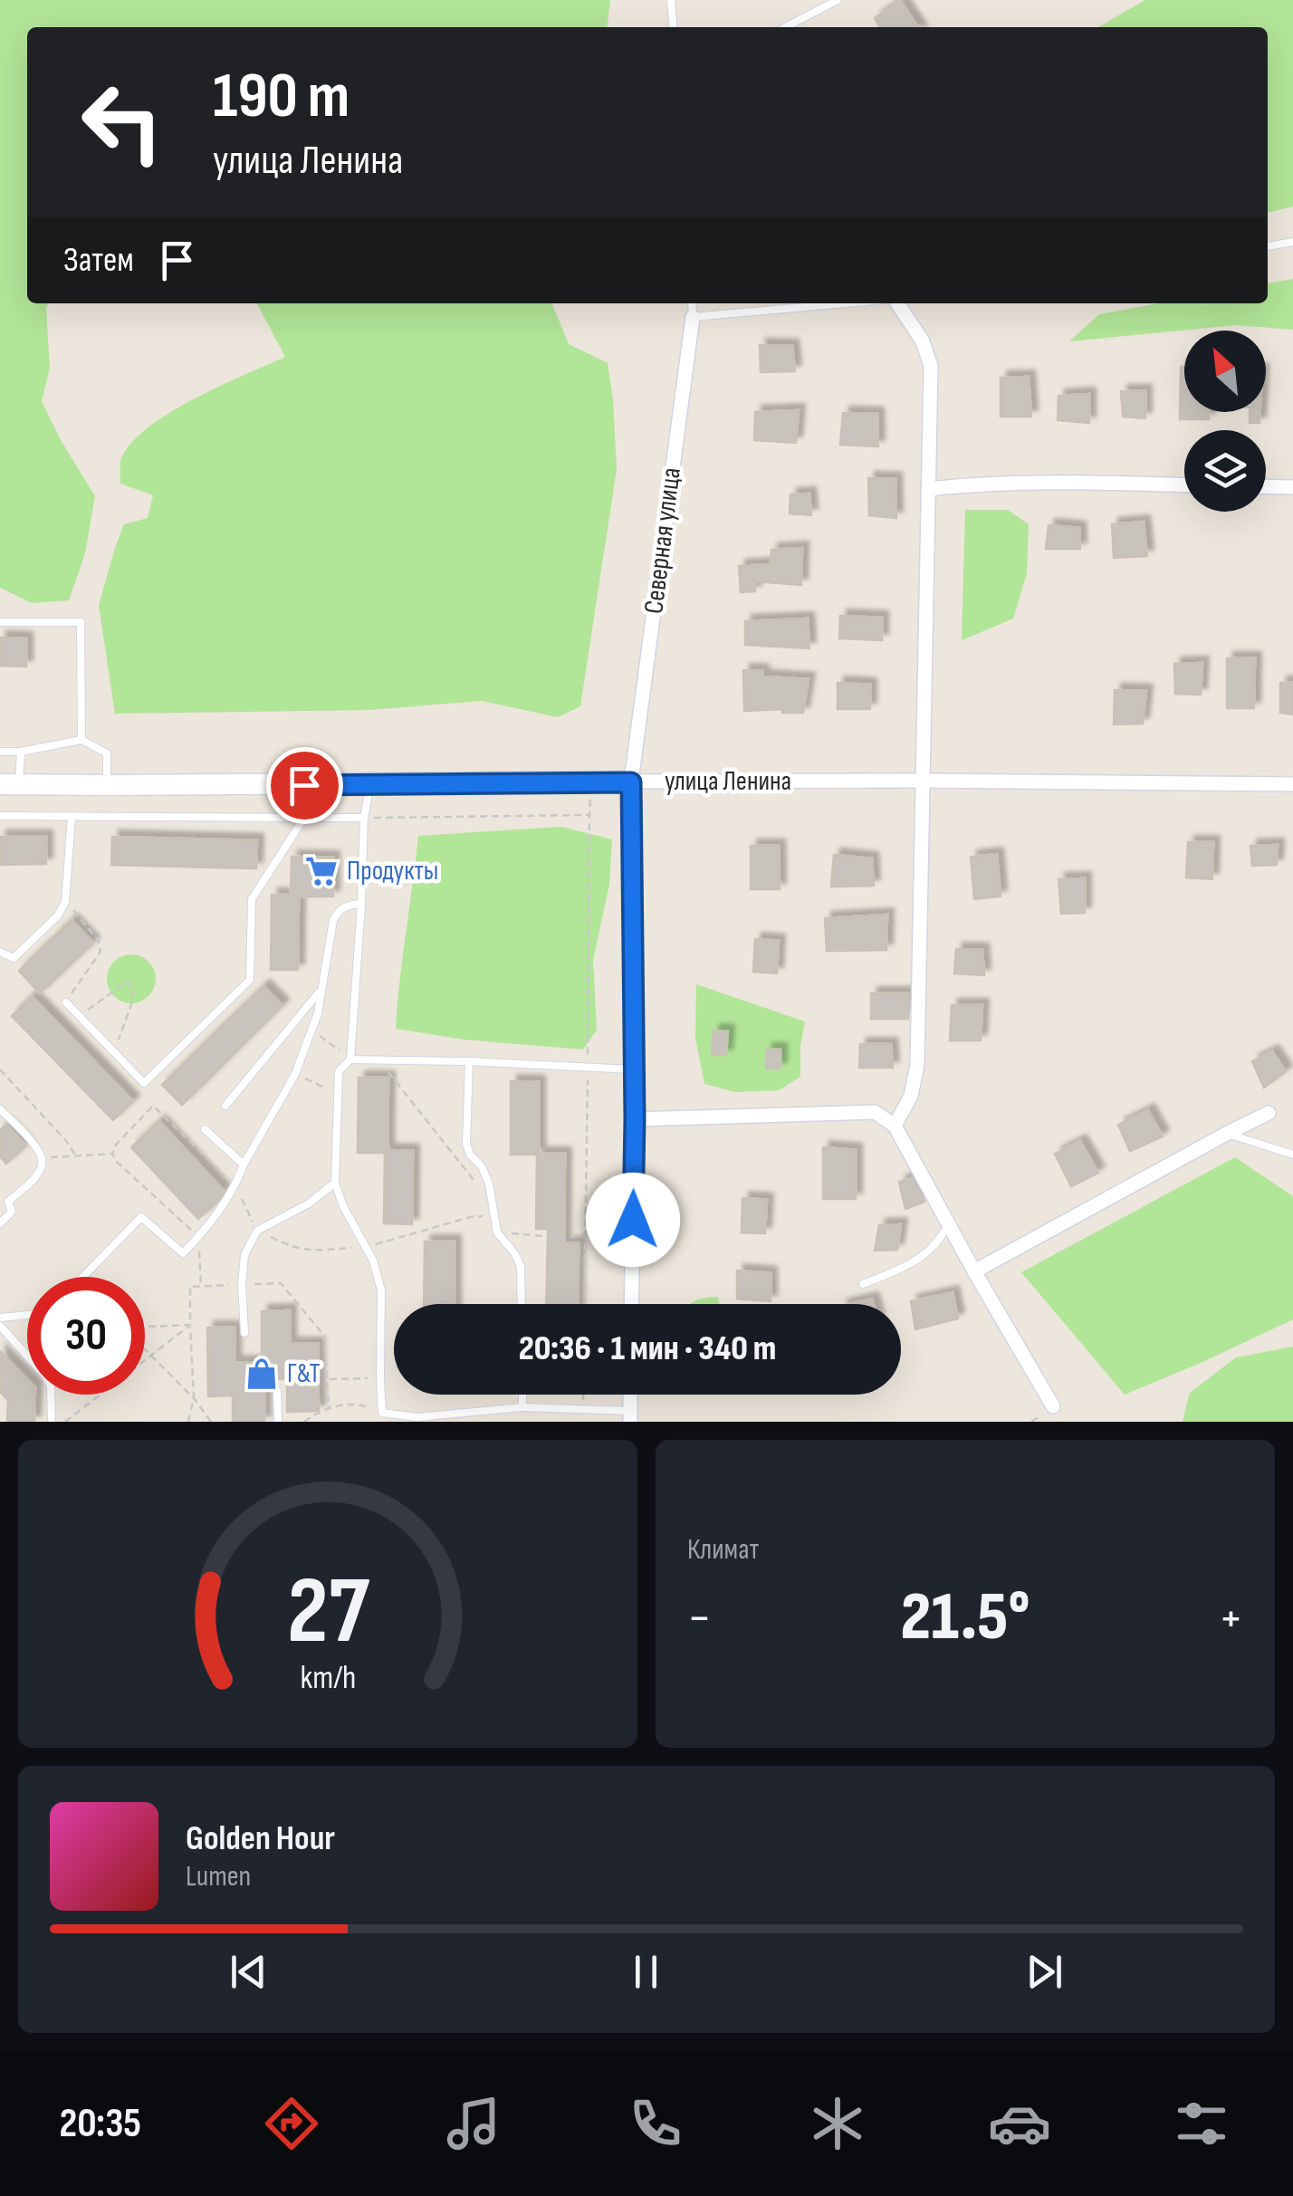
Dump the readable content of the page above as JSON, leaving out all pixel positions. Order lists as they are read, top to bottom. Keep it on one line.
{"streets":{"street":["Северная улица","улица Ленина"]},"crossings":[["Северная улица","улица Ленина"]],"places":{"supermarket":["Продукты"],"shop":["Г&Т"]},"north":"top left","page":{"turn":["190 m","улица Ленина"],"then":"Затем","limit":"30","trip":"20:36 · 1 мин · 340 m","tile":"Климат","heat":["−","21.5°","+"],"song":["Golden Hour","Lumen"],"tabs":"20:35","gauge":["27","km/h"]}}
